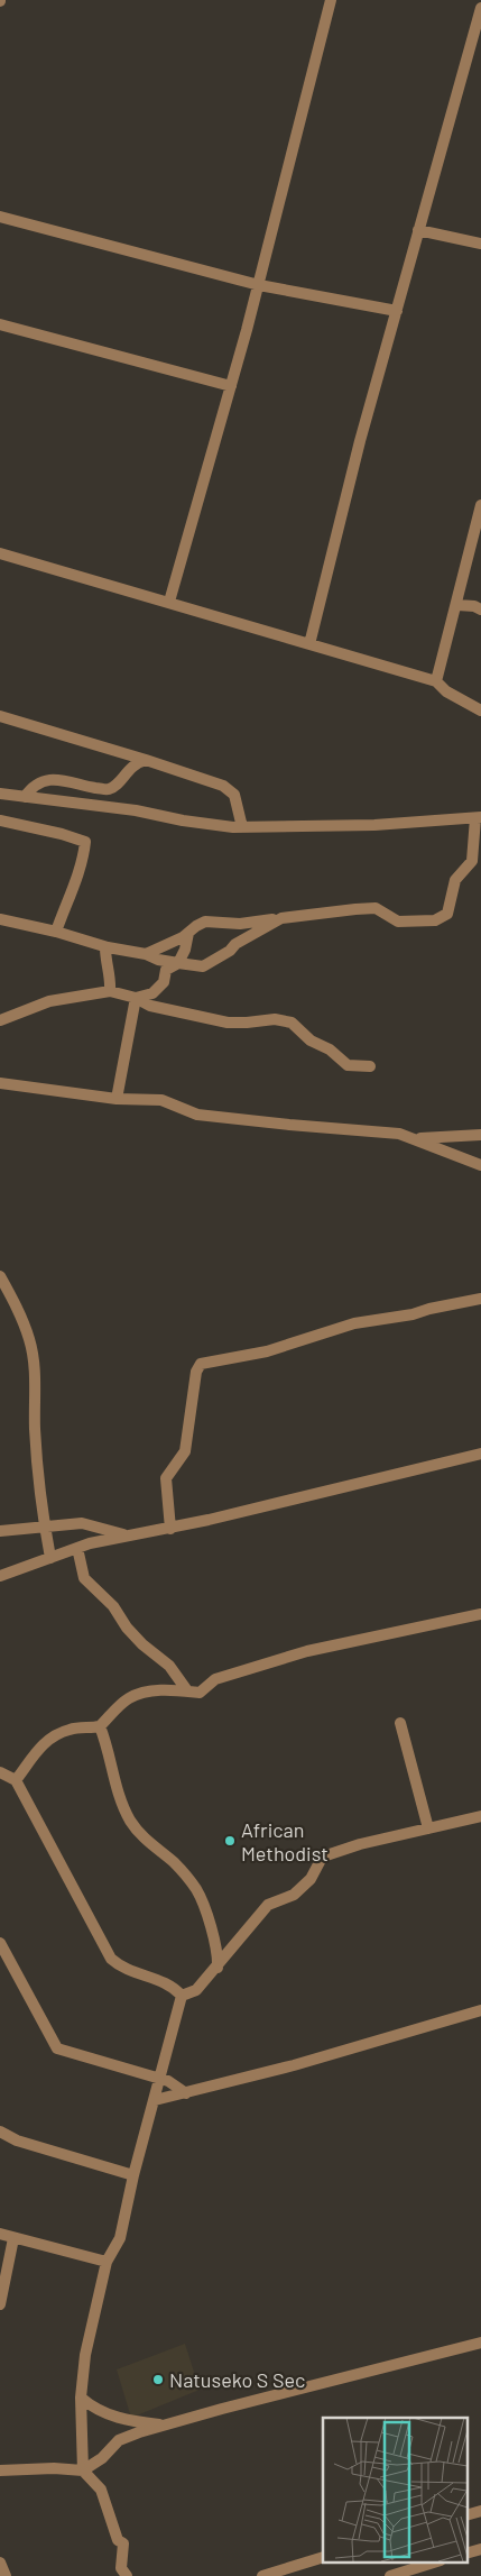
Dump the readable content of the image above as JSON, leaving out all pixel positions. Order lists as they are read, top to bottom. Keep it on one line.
{"places":["African Methodist","Natuseko S Sec"]}
